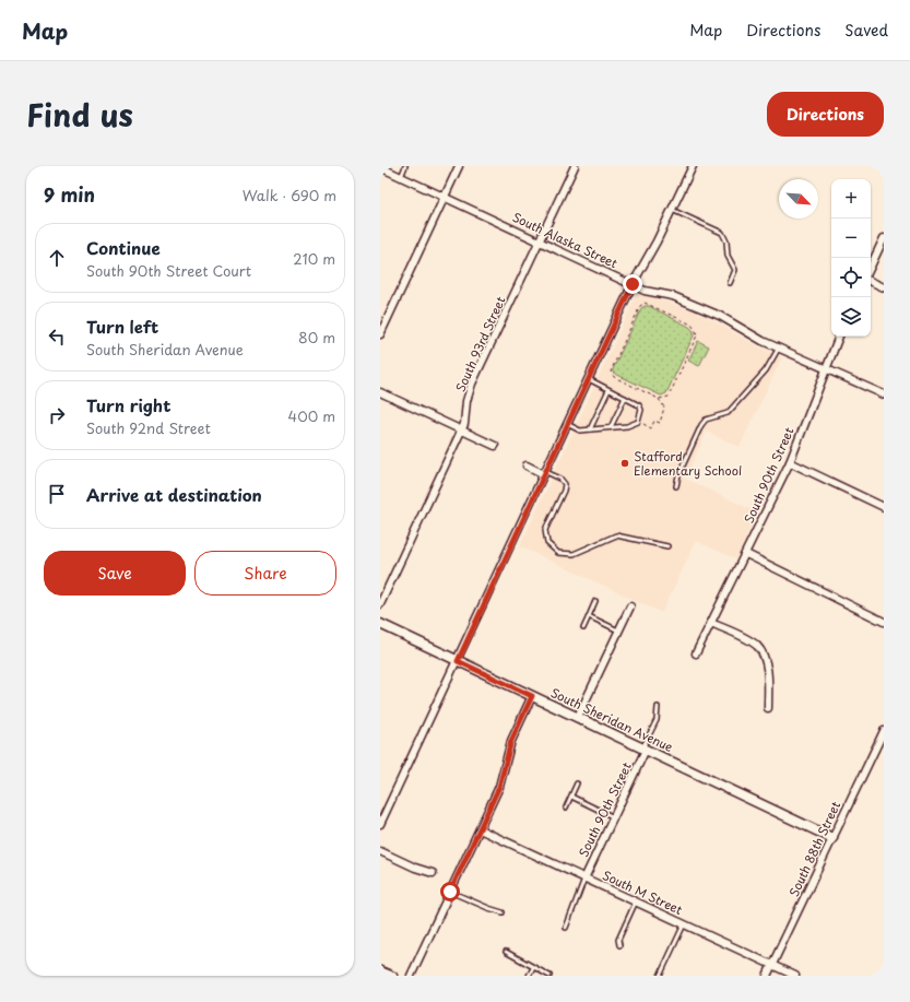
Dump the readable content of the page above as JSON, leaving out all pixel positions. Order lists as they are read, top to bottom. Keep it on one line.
{"streets":{"street":["South Alaska Street","South 93rd Street","South 90th Street","South Sheridan Avenue","South 88th Street","South M Street"]},"crossings":[["South Alaska Street","South 93rd Street"],["South Alaska Street","South 90th Street"],["South 90th Street","South Sheridan Avenue"],["South 90th Street","South M Street"],["South Sheridan Avenue","South 88th Street"],["South 88th Street","South M Street"]],"places":["Stafford Elementary School"],"north":"bottom right","page":{"header":"Map","nav":["Map","Directions","Saved"],"title":"Find us","buttons":["Directions",["Save","Share"]],"heading":["9 min","Walk · 690 m"],"map_buttons":["+","−"],"list":[["Continue","South 90th Street Court","210 m"],["Turn left","South Sheridan Avenue","80 m"],["Turn right","South 92nd Street","400 m"],"Arrive at destination"]}}
